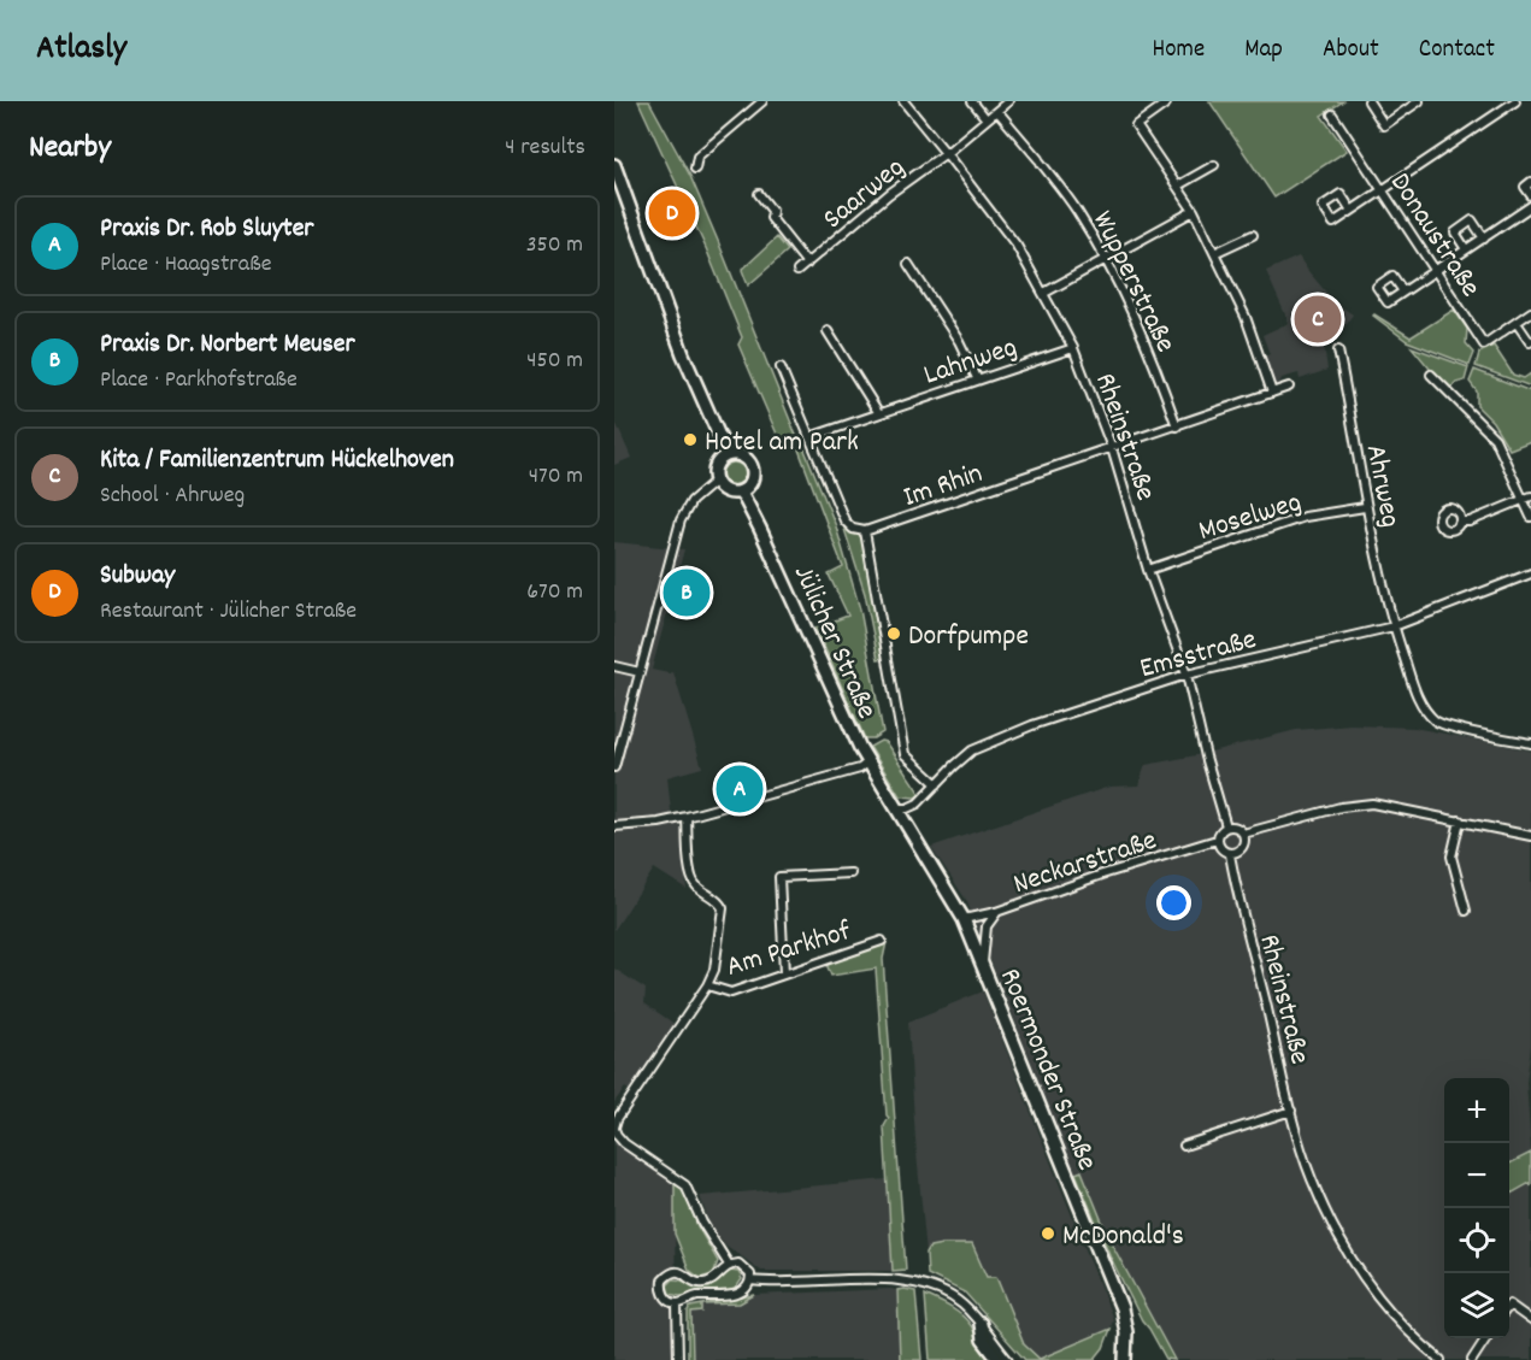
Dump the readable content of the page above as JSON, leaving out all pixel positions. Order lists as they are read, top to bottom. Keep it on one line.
{"streets":{"main road":["Jülicher Straße","Roermonder Straße"],"street":["Saarweg","Donaustraße","Wupperstraße","Lahnweg","Rheinstraße","Im Rhin","Ahrweg","Moselweg","Emsstraße","Neckarstraße","Am Parkhof"]},"crossings":[["Saarweg","Wupperstraße"],["Saarweg","Rheinstraße"],["Wupperstraße","Im Rhin"],["Lahnweg","Rheinstraße"],["Rheinstraße","Im Rhin"],["Rheinstraße","Moselweg"],["Rheinstraße","Emsstraße"],["Rheinstraße","Neckarstraße"],["Ahrweg","Moselweg"],["Ahrweg","Emsstraße"],["Jülicher Straße","Emsstraße"],["Jülicher Straße","Roermonder Straße"],["Emsstraße","Roermonder Straße"],["Neckarstraße","Roermonder Straße"]],"places":["Hotel am Park","Dorfpumpe","McDonald's"],"page":{"header":"Atlasly","nav":["Home","Map","About","Contact"],"heading":["Nearby","4 results"],"pins":["D","C","B","A"],"list":[{"mark":"A","name":"Praxis Dr. Rob Sluyter","note":"Place · Haagstraße","value":"350 m"},{"mark":"B","name":"Praxis Dr. Norbert Meuser","note":"Place · Parkhofstraße","value":"450 m"},{"mark":"C","name":"Kita / Familienzentrum Hückelhoven","note":"School · Ahrweg","value":"470 m"},{"mark":"D","name":"Subway","note":"Restaurant · Jülicher Straße","value":"670 m"}],"map_buttons":["+","−"]}}
